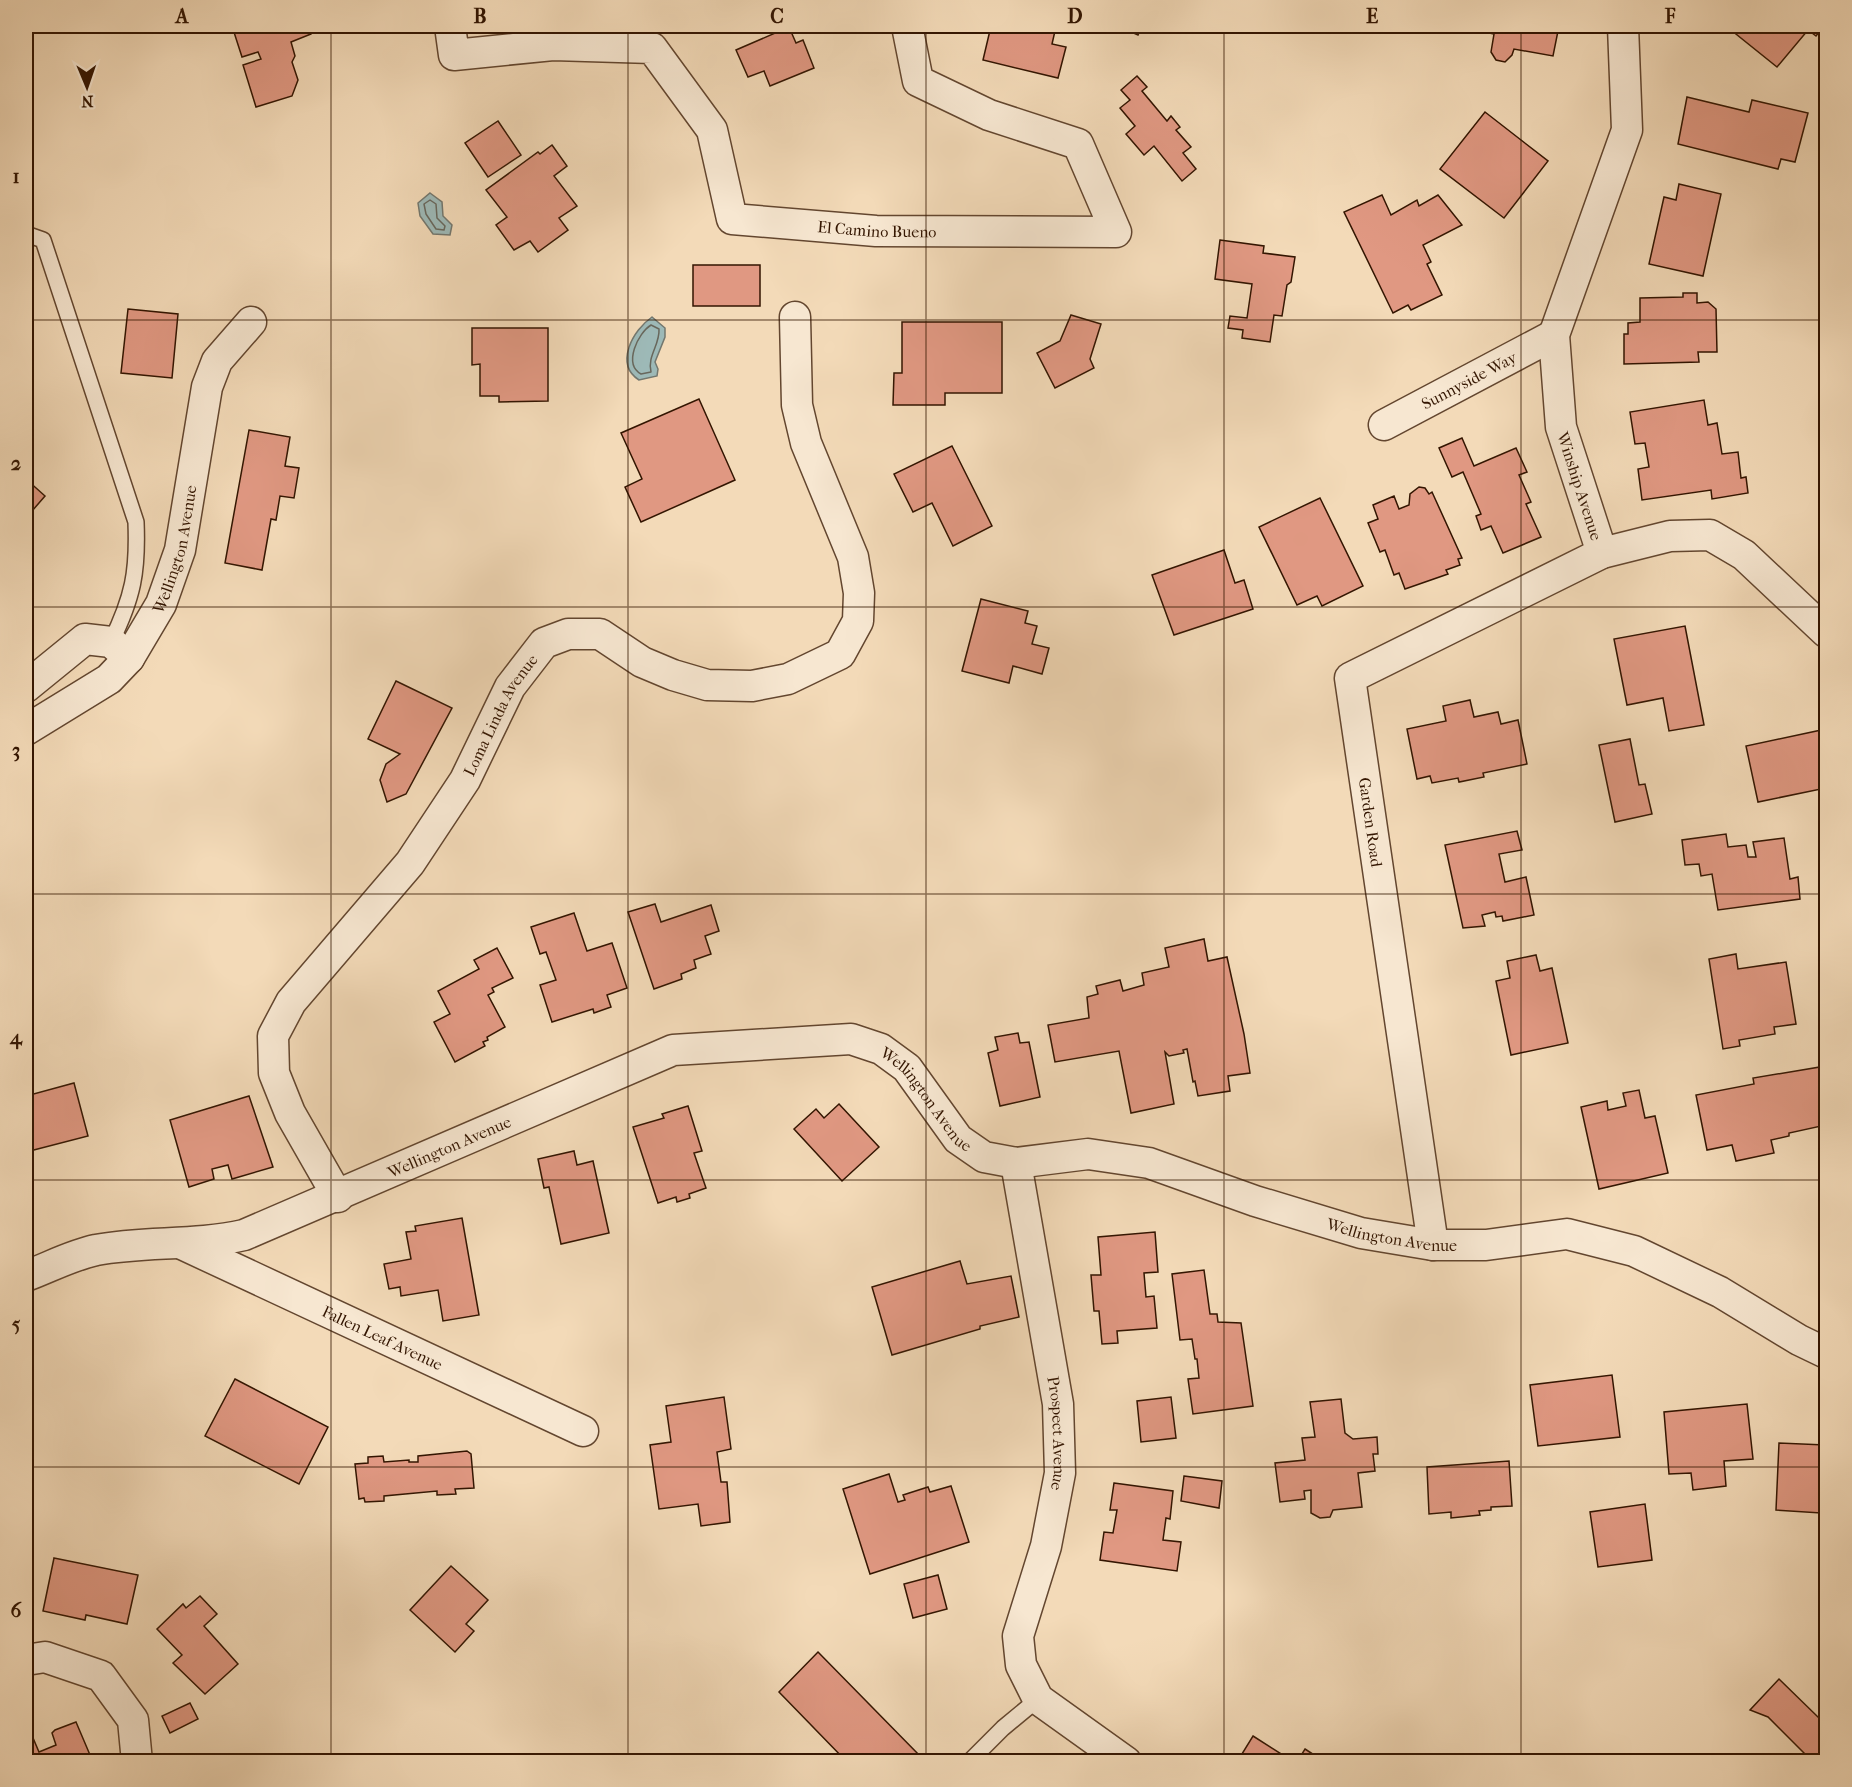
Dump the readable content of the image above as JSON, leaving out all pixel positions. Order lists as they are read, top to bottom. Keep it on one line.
{"streets":{"street":["El Camino Bueno","Sunnyside Way","Winship Avenue","Wellington Avenue","Loma Linda Avenue","Garden Road","Fallen Leaf Avenue","Prospect Avenue"]},"crossings":[["Sunnyside Way","Winship Avenue"],["Winship Avenue","Garden Road"],["Wellington Avenue","Loma Linda Avenue"],["Wellington Avenue","Garden Road"],["Wellington Avenue","Fallen Leaf Avenue"],["Wellington Avenue","Prospect Avenue"]],"north":"bottom","grid":{"columns":["A","B","C","D","E","F"],"rows":["1","2","3","4","5","6"]}}
